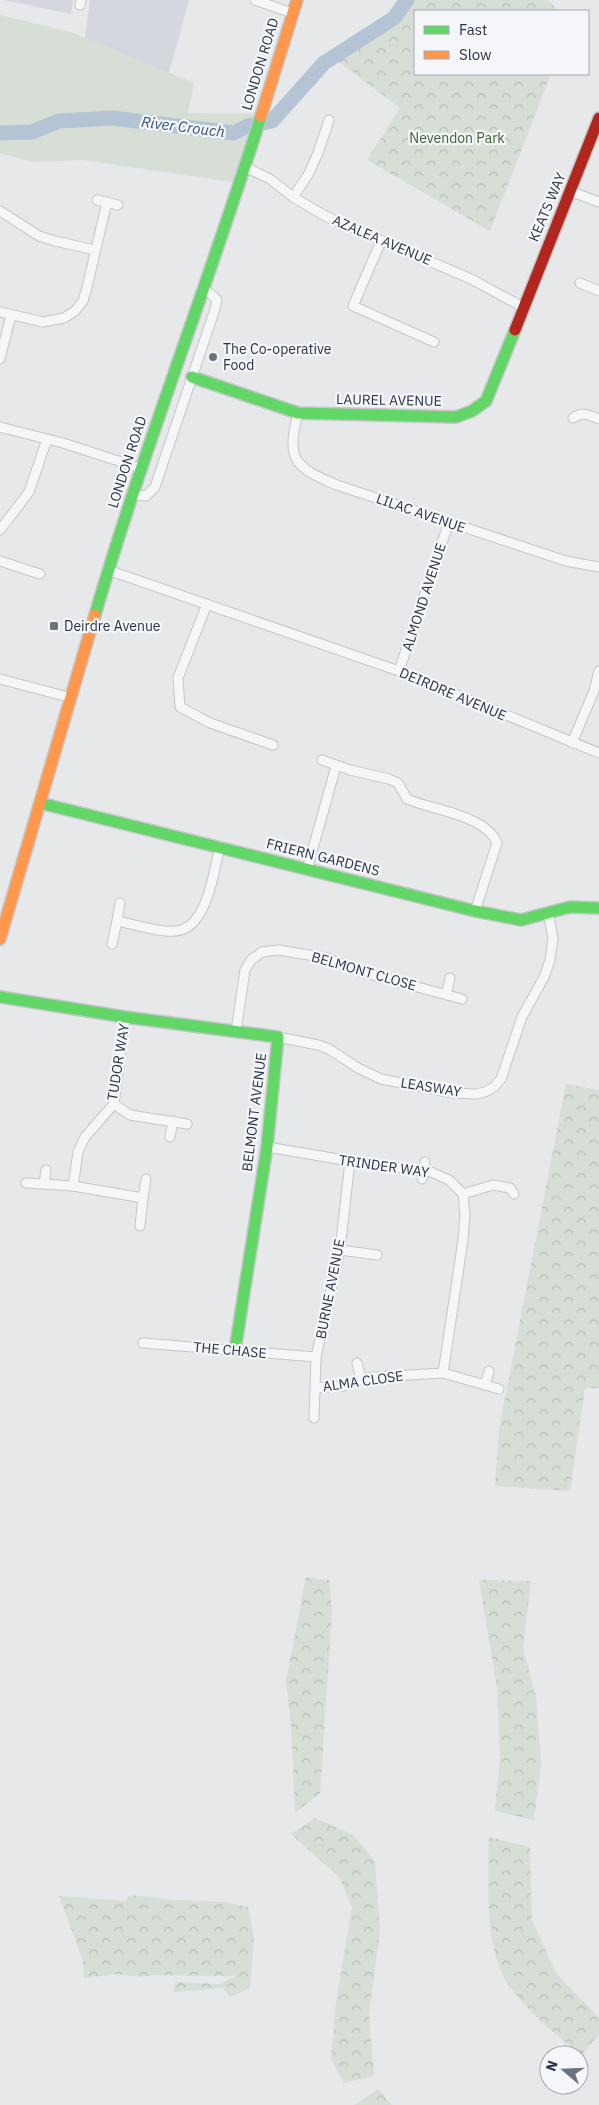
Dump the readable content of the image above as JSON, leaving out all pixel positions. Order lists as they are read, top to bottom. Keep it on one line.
{"streets":{"street":["LONDON ROAD","KEATS WAY","AZALEA AVENUE","LAUREL AVENUE","LILAC AVENUE","ALMOND AVENUE","DEIRDRE AVENUE","FRIERN GARDENS","BELMONT CLOSE","TUDOR WAY","LEASWAY","BELMONT AVENUE","TRINDER WAY","BURNE AVENUE","THE CHASE","ALMA CLOSE"]},"crossings":[["LONDON ROAD","AZALEA AVENUE"],["LONDON ROAD","DEIRDRE AVENUE"],["LONDON ROAD","FRIERN GARDENS"],["KEATS WAY","AZALEA AVENUE"],["KEATS WAY","LAUREL AVENUE"],["AZALEA AVENUE","LAUREL AVENUE"],["LAUREL AVENUE","LILAC AVENUE"],["LILAC AVENUE","ALMOND AVENUE"],["ALMOND AVENUE","DEIRDRE AVENUE"],["FRIERN GARDENS","LEASWAY"],["BELMONT CLOSE","BELMONT AVENUE"],["TUDOR WAY","BELMONT AVENUE"],["LEASWAY","BELMONT AVENUE"],["BELMONT AVENUE","TRINDER WAY"],["BELMONT AVENUE","THE CHASE"],["TRINDER WAY","BURNE AVENUE"],["BURNE AVENUE","THE CHASE"],["BURNE AVENUE","ALMA CLOSE"]],"water":["River Crouch"],"parks":["Nevendon Park"],"places":{"other":["The Co-operative Food"],"transit":["Deirdre Avenue"]},"legend":["Fast","Slow"],"north":"left"}
